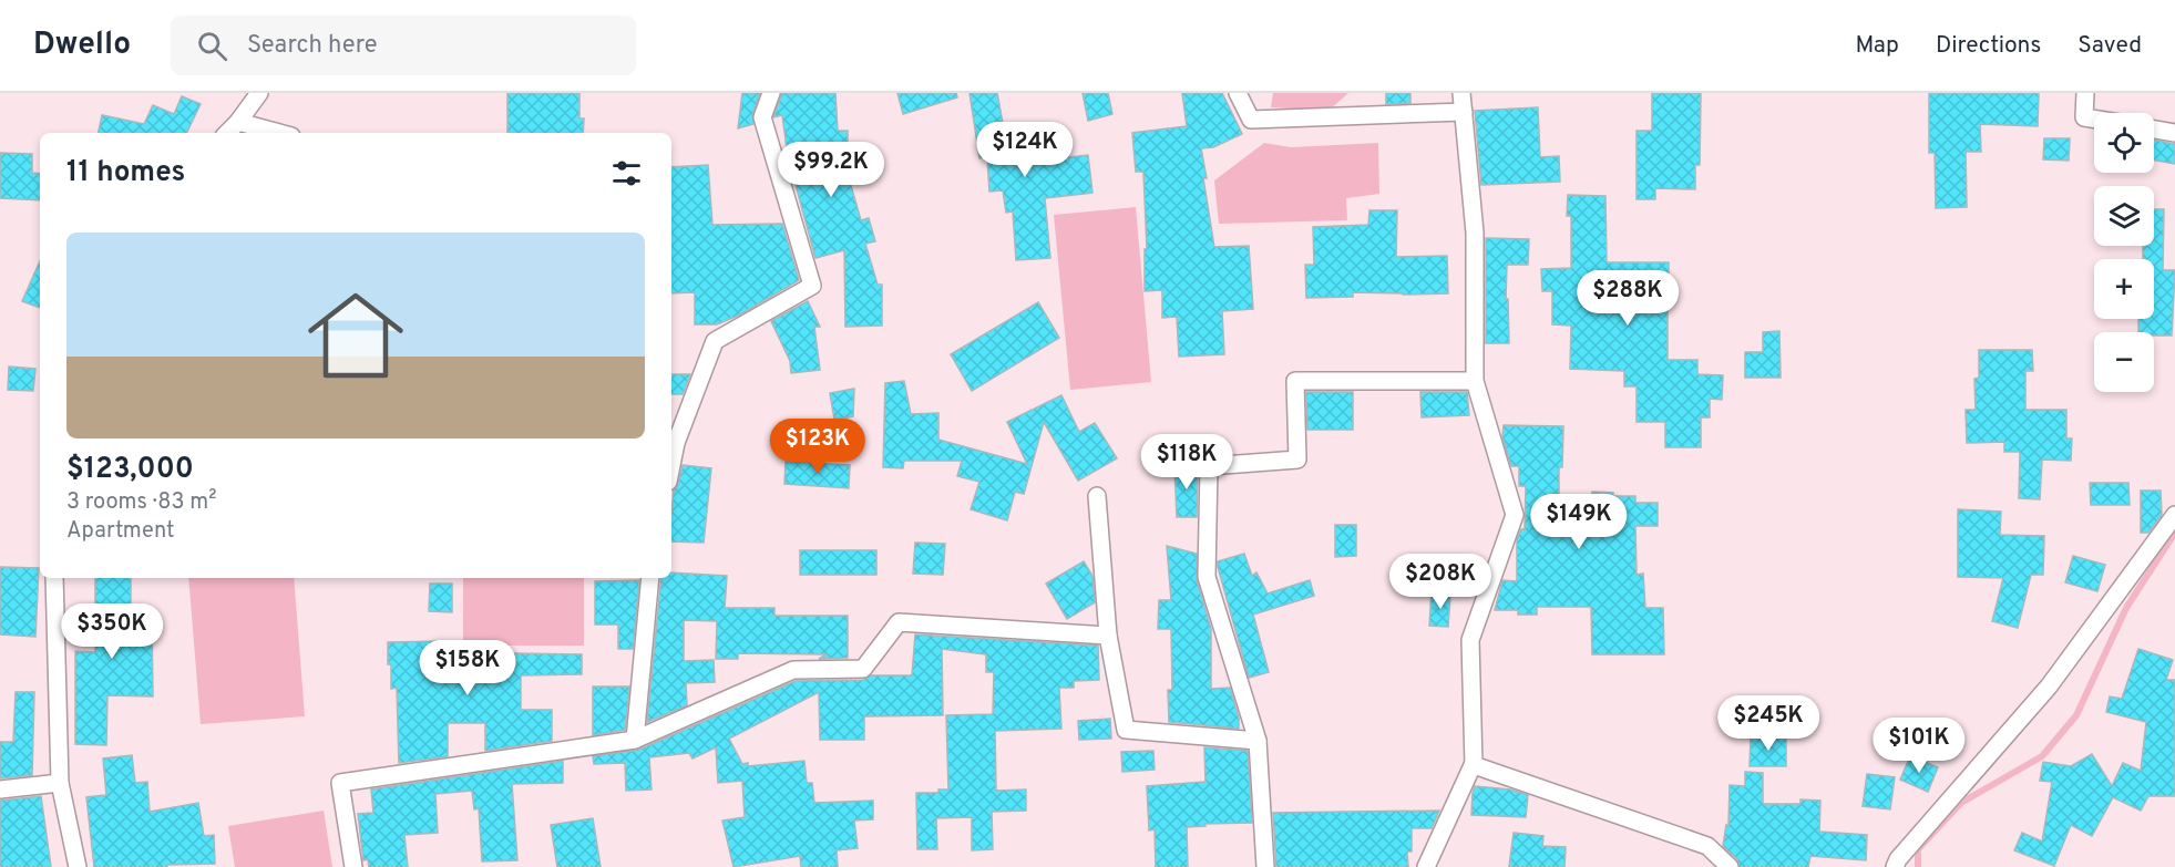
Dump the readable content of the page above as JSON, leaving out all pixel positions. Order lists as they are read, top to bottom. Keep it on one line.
{"page":{"header":"Dwello","search":"Search here","nav":["Map","Directions","Saved"],"map_buttons":["+","−"],"price":["$124K","$99.2K","$288K","$123K","$118K","$149K","$208K","$350K","$158K","$245K","$101K"],"heading":"11 homes","list":[{"name":"$123,000","note":"3 rooms · 83 m² · Apartment"}]}}
